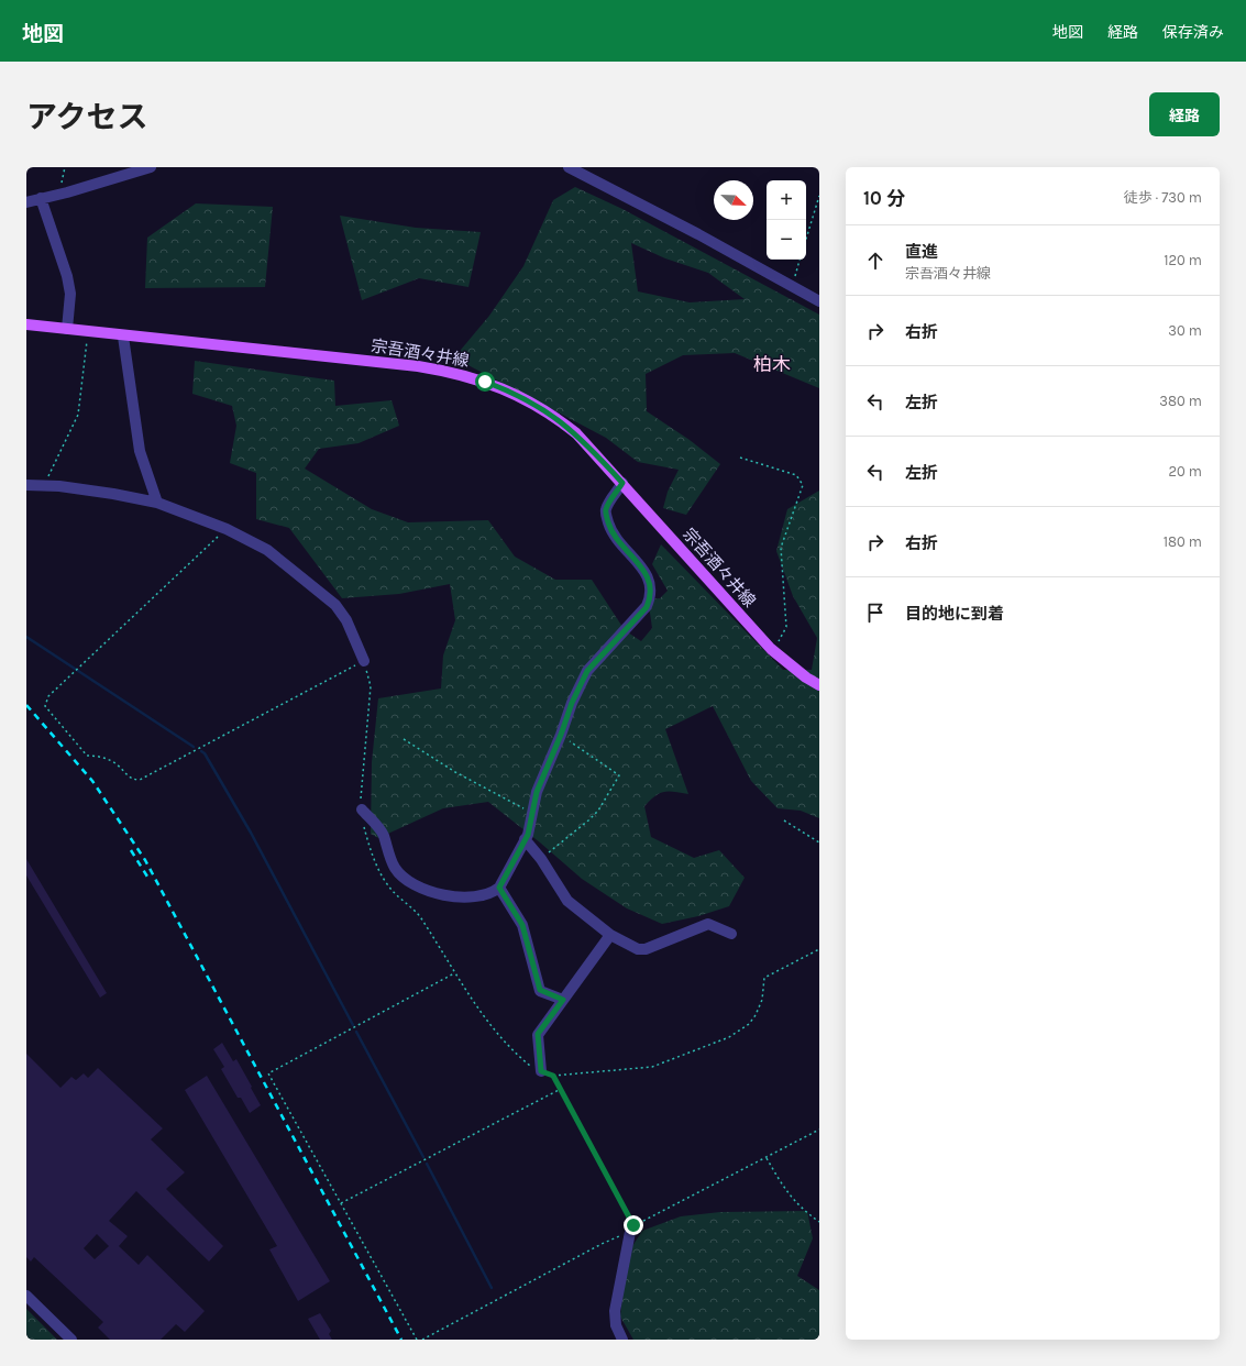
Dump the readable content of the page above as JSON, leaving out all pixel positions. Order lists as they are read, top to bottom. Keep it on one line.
{"streets":{"main road":["宗吾酒々井線"]},"districts":["柏木"],"north":"bottom right","page":{"header":"地図","nav":["地図","経路","保存済み"],"title":"アクセス","buttons":"経路","heading":["10 分","徒歩 · 730 m"],"map_buttons":["+","−"],"list":[["直進","宗吾酒々井線","120 m"],["右折","30 m"],["左折","380 m"],["左折","20 m"],["右折","180 m"],"目的地に到着"]}}
